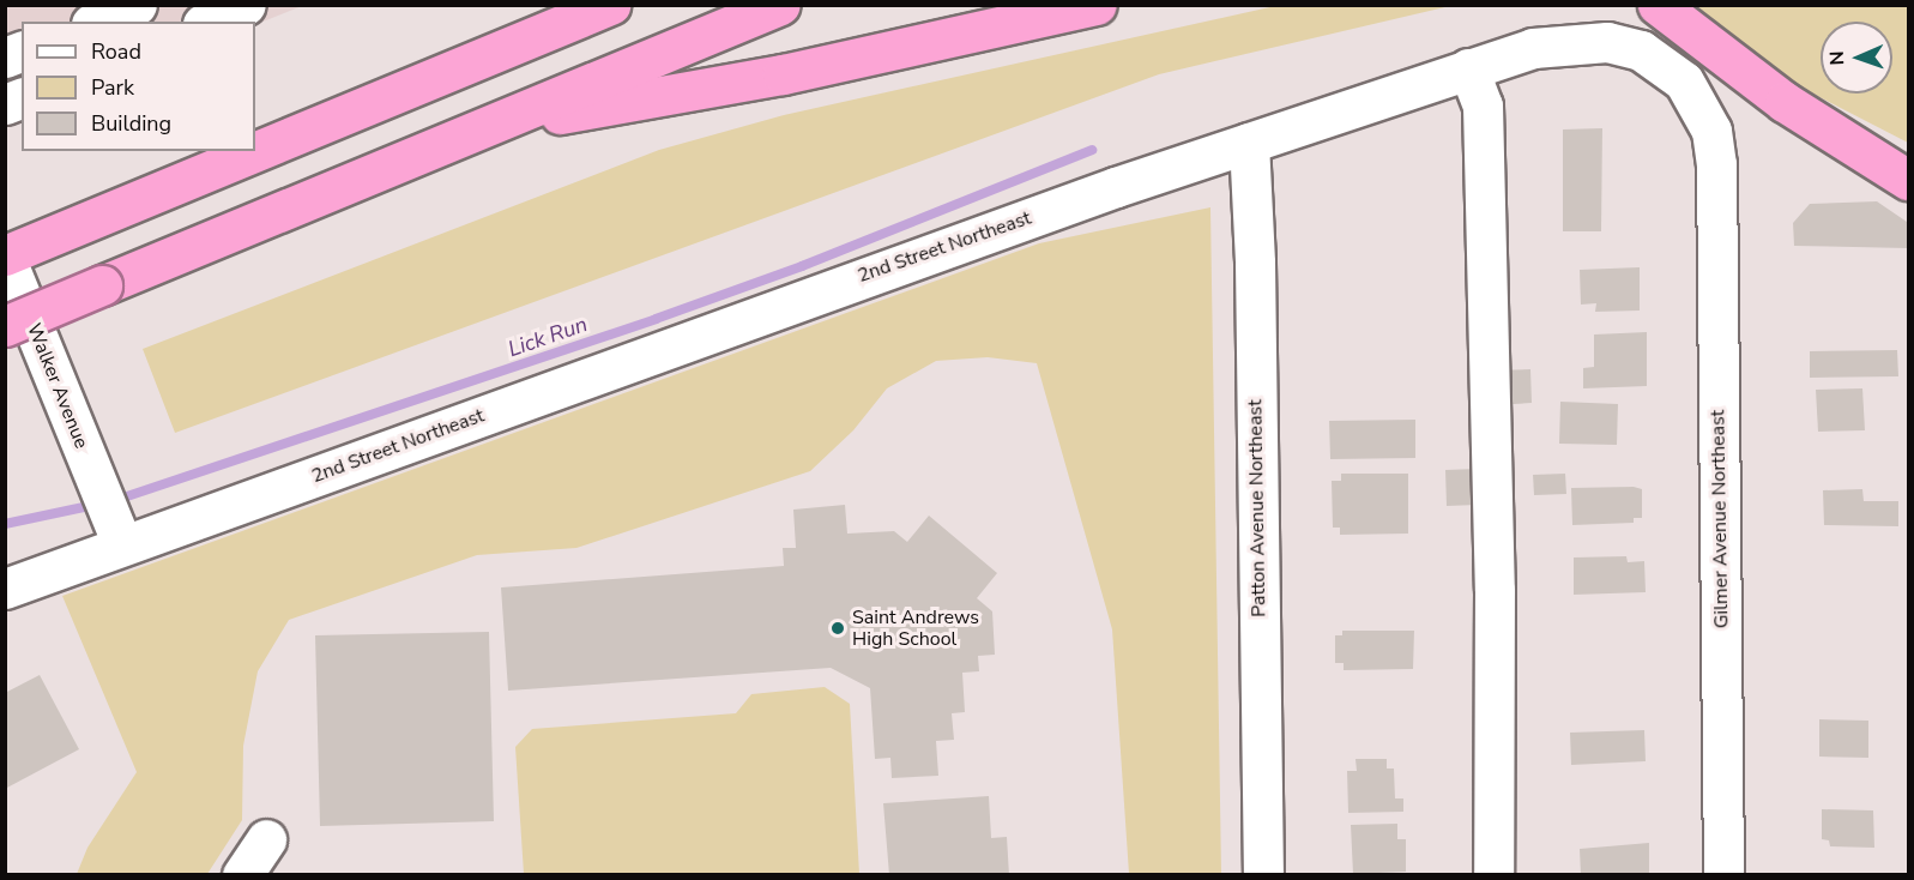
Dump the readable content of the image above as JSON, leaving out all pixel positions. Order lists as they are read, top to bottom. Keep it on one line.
{"streets":{"street":["2nd Street Northeast","Walker Avenue","Patton Avenue Northeast","Gilmer Avenue Northeast"]},"crossings":[["2nd Street Northeast","Walker Avenue"],["2nd Street Northeast","Patton Avenue Northeast"],["2nd Street Northeast","Gilmer Avenue Northeast"]],"water":["Lick Run"],"places":["Saint Andrews High School"],"legend":["Road","Park","Building"],"north":"left"}
